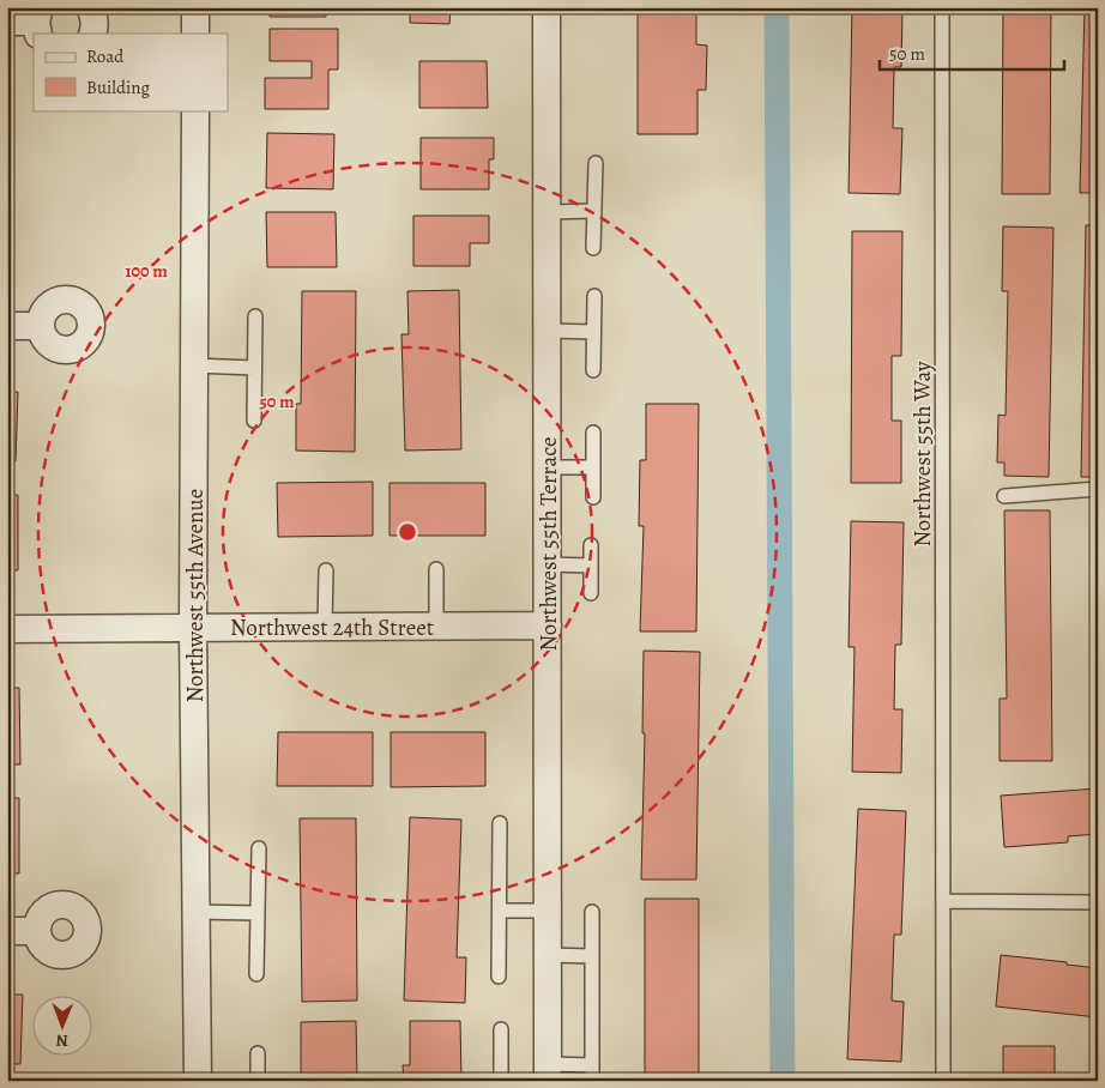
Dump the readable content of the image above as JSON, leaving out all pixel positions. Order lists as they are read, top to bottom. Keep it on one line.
{"streets":{"street":["Northwest 55th Terrace","Northwest 55th Avenue","Northwest 24th Street"],"lane":["Northwest 55th Way"]},"crossings":[["Northwest 55th Terrace","Northwest 24th Street"],["Northwest 55th Avenue","Northwest 24th Street"]],"legend":["Road","Building"],"scale_bar":"50 m","north":"bottom","rings":["100 m","50 m"]}
